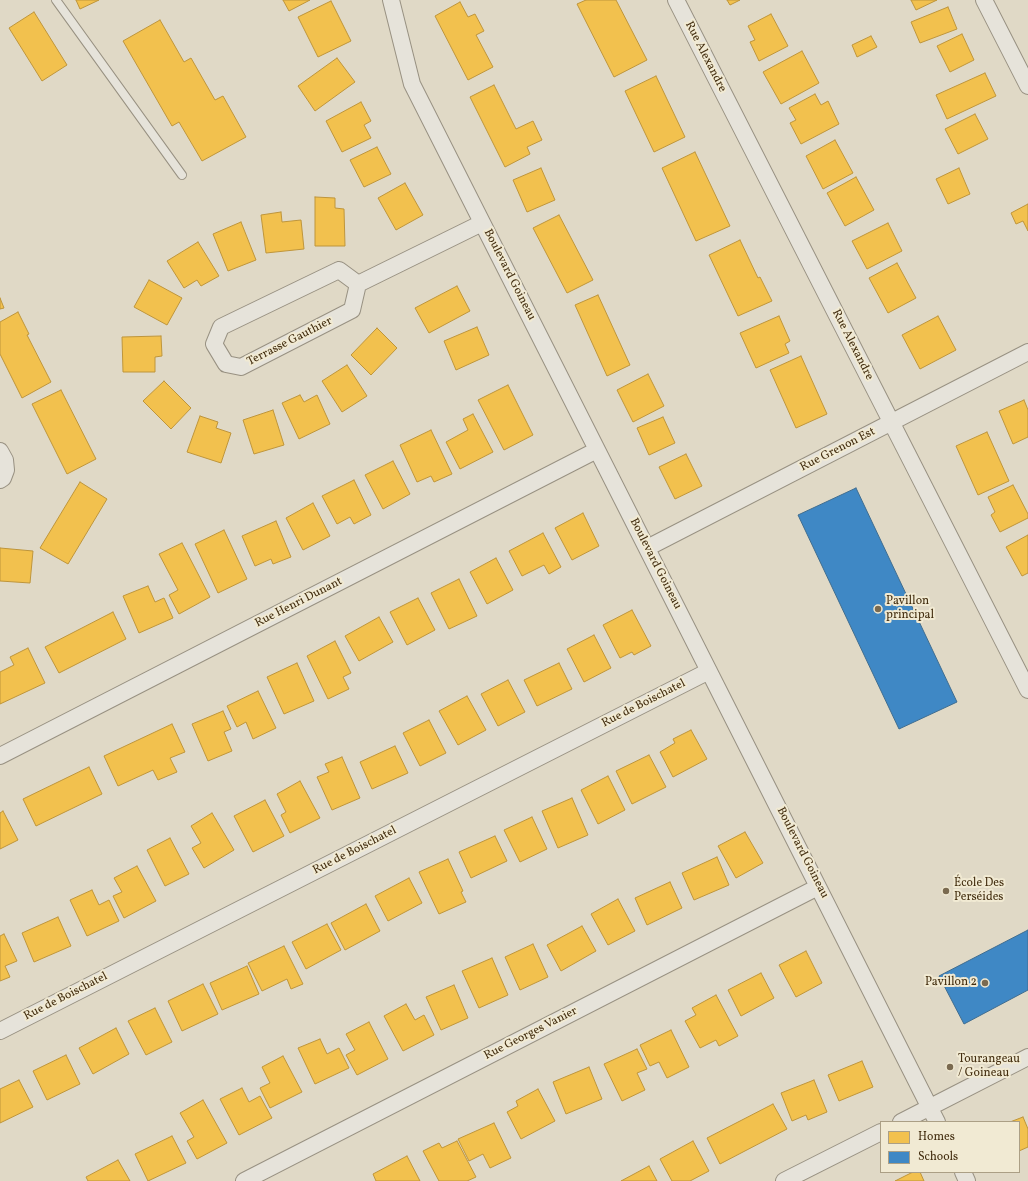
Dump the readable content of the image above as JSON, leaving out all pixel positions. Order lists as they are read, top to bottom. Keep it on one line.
{"streets":{"street":["Rue Alexandre","Boulevard Goineau","Terrasse Gauthier","Rue Grenon Est","Rue Henri Dunant","Rue de Boischatel","Rue Georges Vanier"]},"crossings":[["Rue Alexandre","Rue Grenon Est"],["Boulevard Goineau","Rue Grenon Est"],["Boulevard Goineau","Rue Henri Dunant"],["Boulevard Goineau","Rue de Boischatel"],["Boulevard Goineau","Rue Georges Vanier"]],"places":["Pavillon principal","École Des Perséides","Pavillon 2","Tourangeau / Goineau"],"legend":["Homes","Schools"]}
